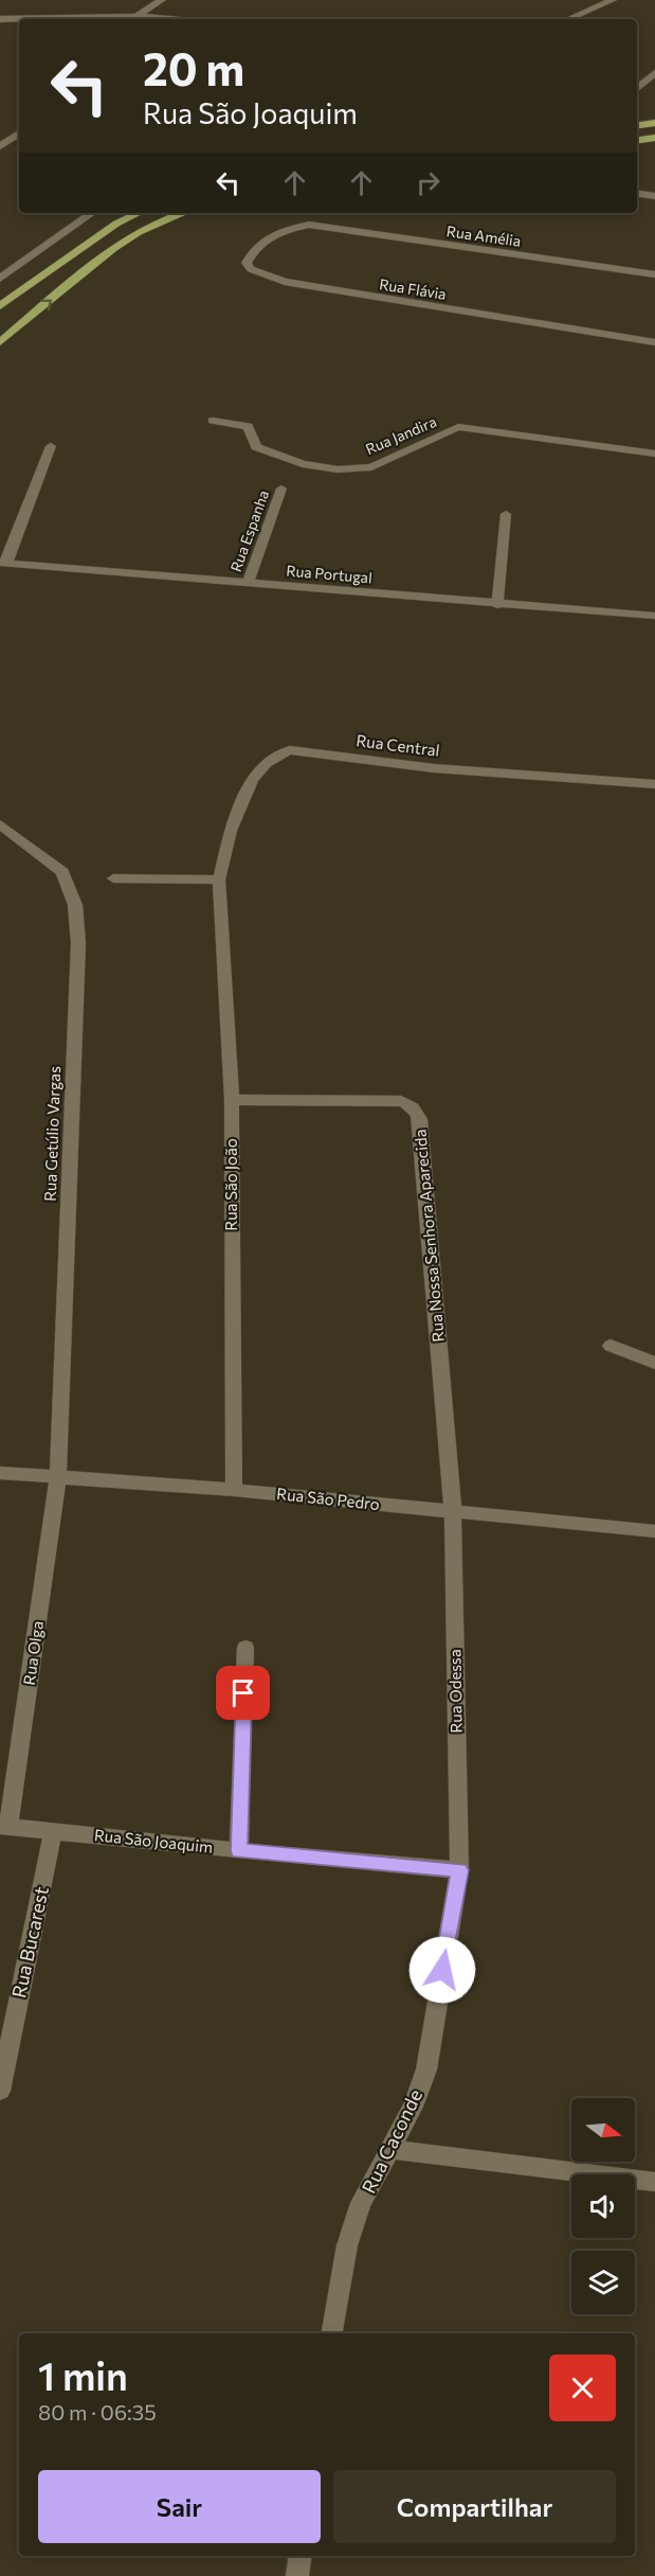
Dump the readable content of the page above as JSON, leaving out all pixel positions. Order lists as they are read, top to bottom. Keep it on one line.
{"streets":{"street":["Rua Amélia","Rua Flávia","Rua Jandira","Rua Espanha","Rua Portugal","Rua Central","Rua Getúlio Vargas","Rua São João","Rua Nossa Senhora Aparecida","Rua São Pedro","Rua Olga","Rua Odessa","Rua São Joaquim","Rua Bucarest","Rua Caconde"]},"crossings":[["Rua Amélia","Rua Flávia"],["Rua Espanha","Rua Portugal"],["Rua Central","Rua São João"],["Rua Getúlio Vargas","Rua São Pedro"],["Rua Getúlio Vargas","Rua Olga"],["Rua São João","Rua Nossa Senhora Aparecida"],["Rua São João","Rua São Pedro"],["Rua Nossa Senhora Aparecida","Rua São Pedro"],["Rua Nossa Senhora Aparecida","Rua Odessa"],["Rua São Pedro","Rua Olga"],["Rua São Pedro","Rua Odessa"],["Rua Olga","Rua São Joaquim"],["Rua Odessa","Rua São Joaquim"],["Rua Odessa","Rua Caconde"],["Rua São Joaquim","Rua Bucarest"],["Rua São Joaquim","Rua Caconde"]],"north":"right","page":{"turn":["20 m","Rua São Joaquim"],"heading":["1 min","80 m · 06:35"],"buttons":["Sair","Compartilhar"]}}
